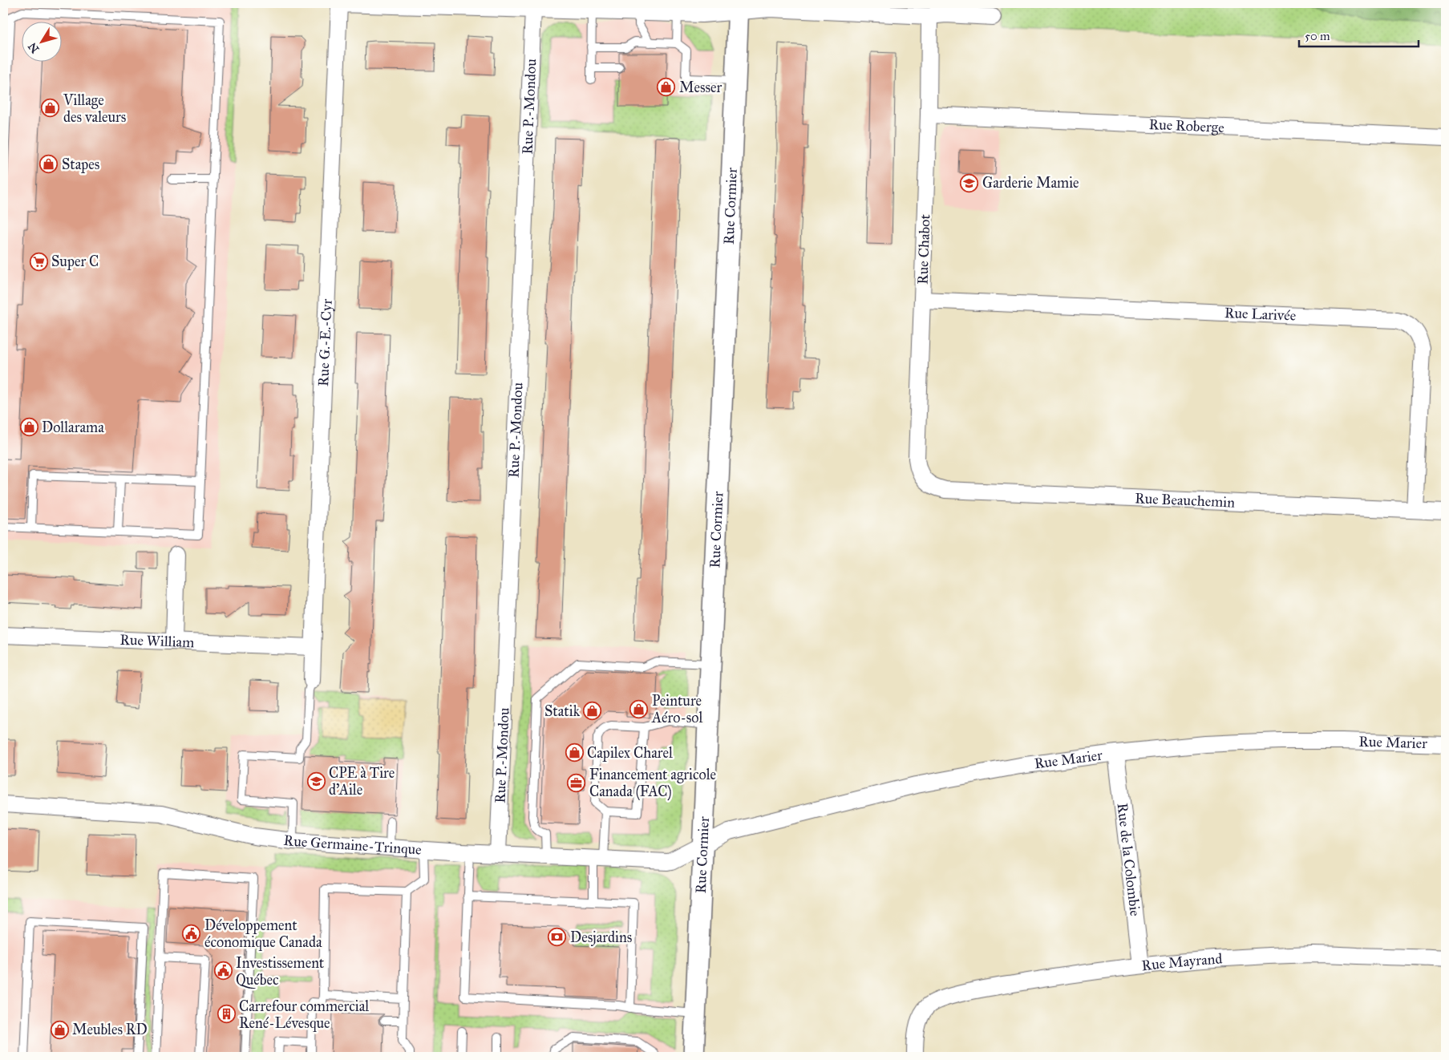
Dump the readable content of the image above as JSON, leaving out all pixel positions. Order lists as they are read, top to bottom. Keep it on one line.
{"streets":{"street":["Rue P.-Mondou","Rue Roberge","Rue Cormier","Rue Chabot","Rue Larivée","Rue G.-E.-Cyr","Rue Beauchemin","Rue William","Rue Marier","Rue Germaine-Trinque","Rue de la Colombie","Rue Mayrand"]},"crossings":[["Rue P.-Mondou","Rue Germaine-Trinque"],["Rue Roberge","Rue Chabot"],["Rue Cormier","Rue Marier"],["Rue Cormier","Rue Germaine-Trinque"],["Rue Chabot","Rue Larivée"],["Rue Chabot","Rue Beauchemin"],["Rue Larivée","Rue Beauchemin"],["Rue G.-E.-Cyr","Rue William"],["Rue Marier","Rue Germaine-Trinque"],["Rue Marier","Rue de la Colombie"],["Rue de la Colombie","Rue Mayrand"]],"places":{"shop":["Messer","Village des valeurs","Stapes","Dollarama","Peinture Aéro-sol","Statik","Capilex Charel","Meubles RD"],"school or university":["Garderie Mamie","CPE à Tire d'Aile"],"supermarket":["Super C"],"office":["Financement agricole Canada (FAC)"],"public building":["Développement économique Canada","Investissement Québec"],"bank":["Desjardins"],"building":["Carrefour commercial René-Lévesque"]},"scale_bar":"50 m","north":"bottom left"}
